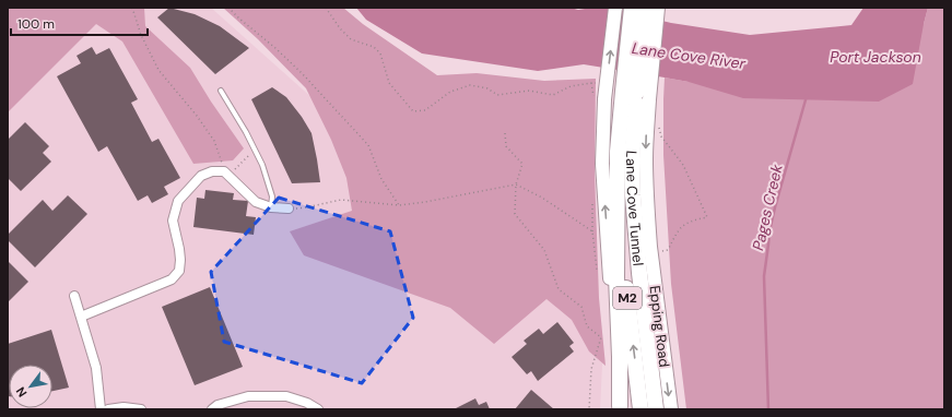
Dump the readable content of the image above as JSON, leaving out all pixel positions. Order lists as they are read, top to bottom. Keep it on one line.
{"streets":{"highway":["Lane Cove Tunnel","M2"],"main road":["Epping Road"]},"crossings":[["Lane Cove Tunnel","M2"],["Lane Cove Tunnel","Epping Road"]],"water":["Lane Cove River","Port Jackson","Pages Creek"],"scale_bar":"100 m","north":"bottom left"}
